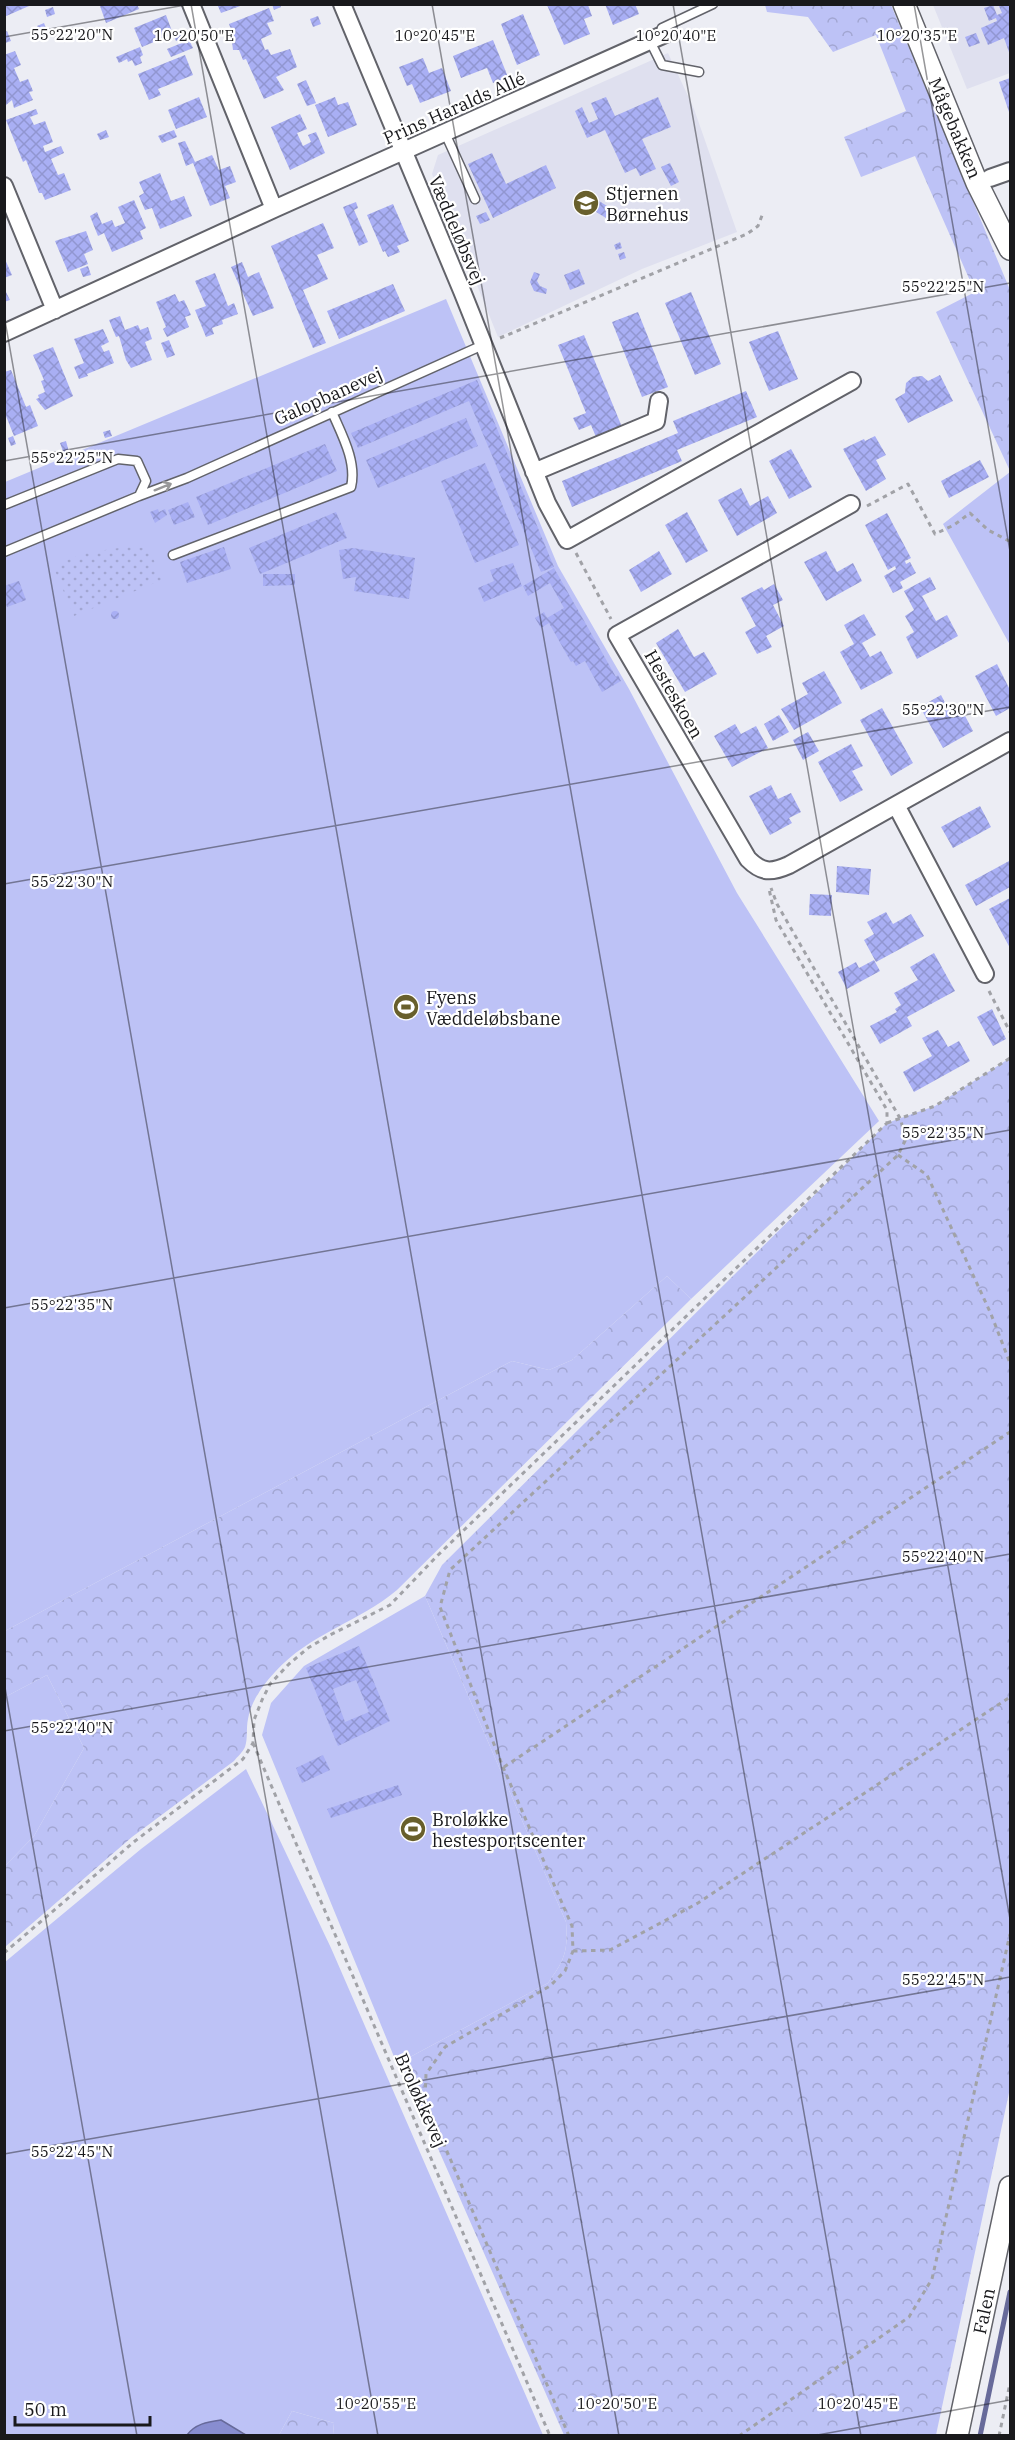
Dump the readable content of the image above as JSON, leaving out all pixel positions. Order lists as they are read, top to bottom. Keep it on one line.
{"streets":{"street":["Prins Haralds Allé","Mågebakken","Væddeløbsvej","Hesteskoen","Falen"],"lane":["Galopbanevej"],"path":["Broløkkevej"]},"crossings":[["Prins Haralds Allé","Væddeløbsvej"],["Væddeløbsvej","Galopbanevej"]],"one_way":["Galopbanevej"],"places":{"school or university":["Stjernen Børnehus"],"sports":["Fyens Væddeløbsbane","Broløkke hestesportscenter"]},"scale_bar":"50 m","coordinates":["55°22'20\"N","10°20'50\"E","10°20'45\"E","10°20'35\"E","10°20'40\"E","55°22'25\"N","55°22'30\"N","55°22'35\"N","55°22'40\"N","55°22'45\"N","10°20'55\"E"]}
